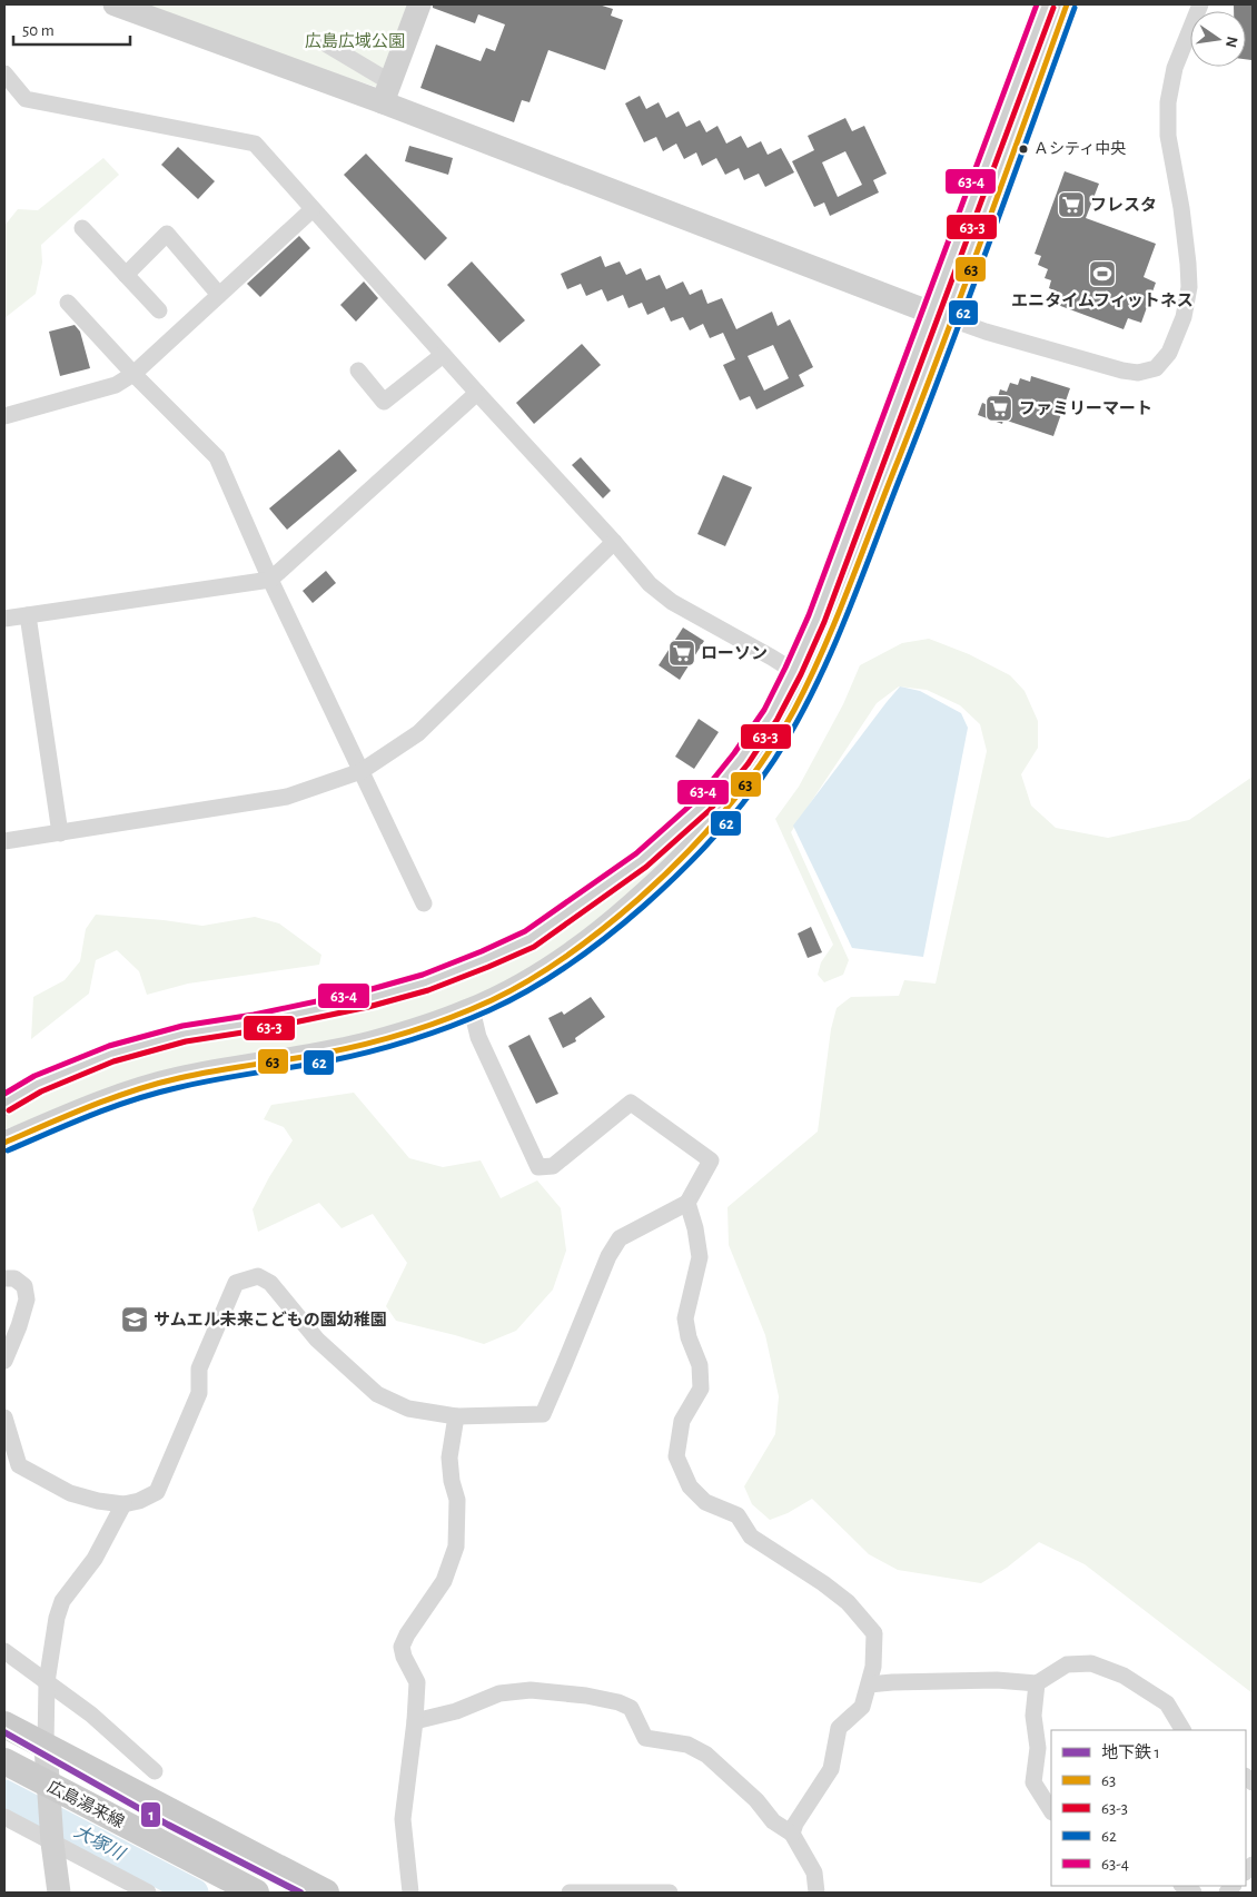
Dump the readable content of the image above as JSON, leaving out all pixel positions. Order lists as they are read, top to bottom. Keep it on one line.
{"streets":{"main road":["広島湯来線"]},"water":["大塚川"],"parks":["広島広域公園"],"places":{"other":["Ａシティ中央"],"supermarket":["フレスタ","ファミリーマート","ローソン"],"sports":["エニタイムフィットネス"],"school or university":["サムエル未来こどもの園幼稚園"]},"lines":["transit line 63","transit line 63-4","transit line 63-3","transit line 62","metro line 1"],"legend":["地下鉄 1","63","63-3","62","63-4"],"scale_bar":"50 m","north":"right"}
